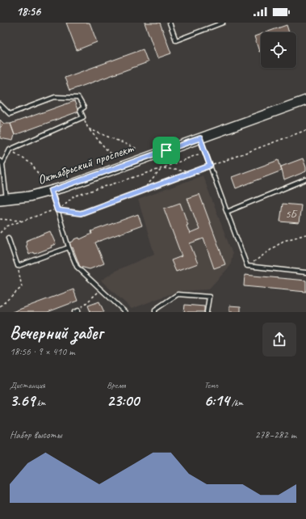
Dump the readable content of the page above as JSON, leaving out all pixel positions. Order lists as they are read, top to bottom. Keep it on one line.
{"streets":{"main road":["Октябрьский проспект"]},"house_numbers":["5Б"],"page":{"status":"18:56","heading":["Вечерний забег","18:56 · 9 × 410 m"],"stats":[["Дистанция","3.69 km"],["Время","23:00"],["Темп","6:14 /km"]],"chart":["Набор высоты","278–282 m"]}}
